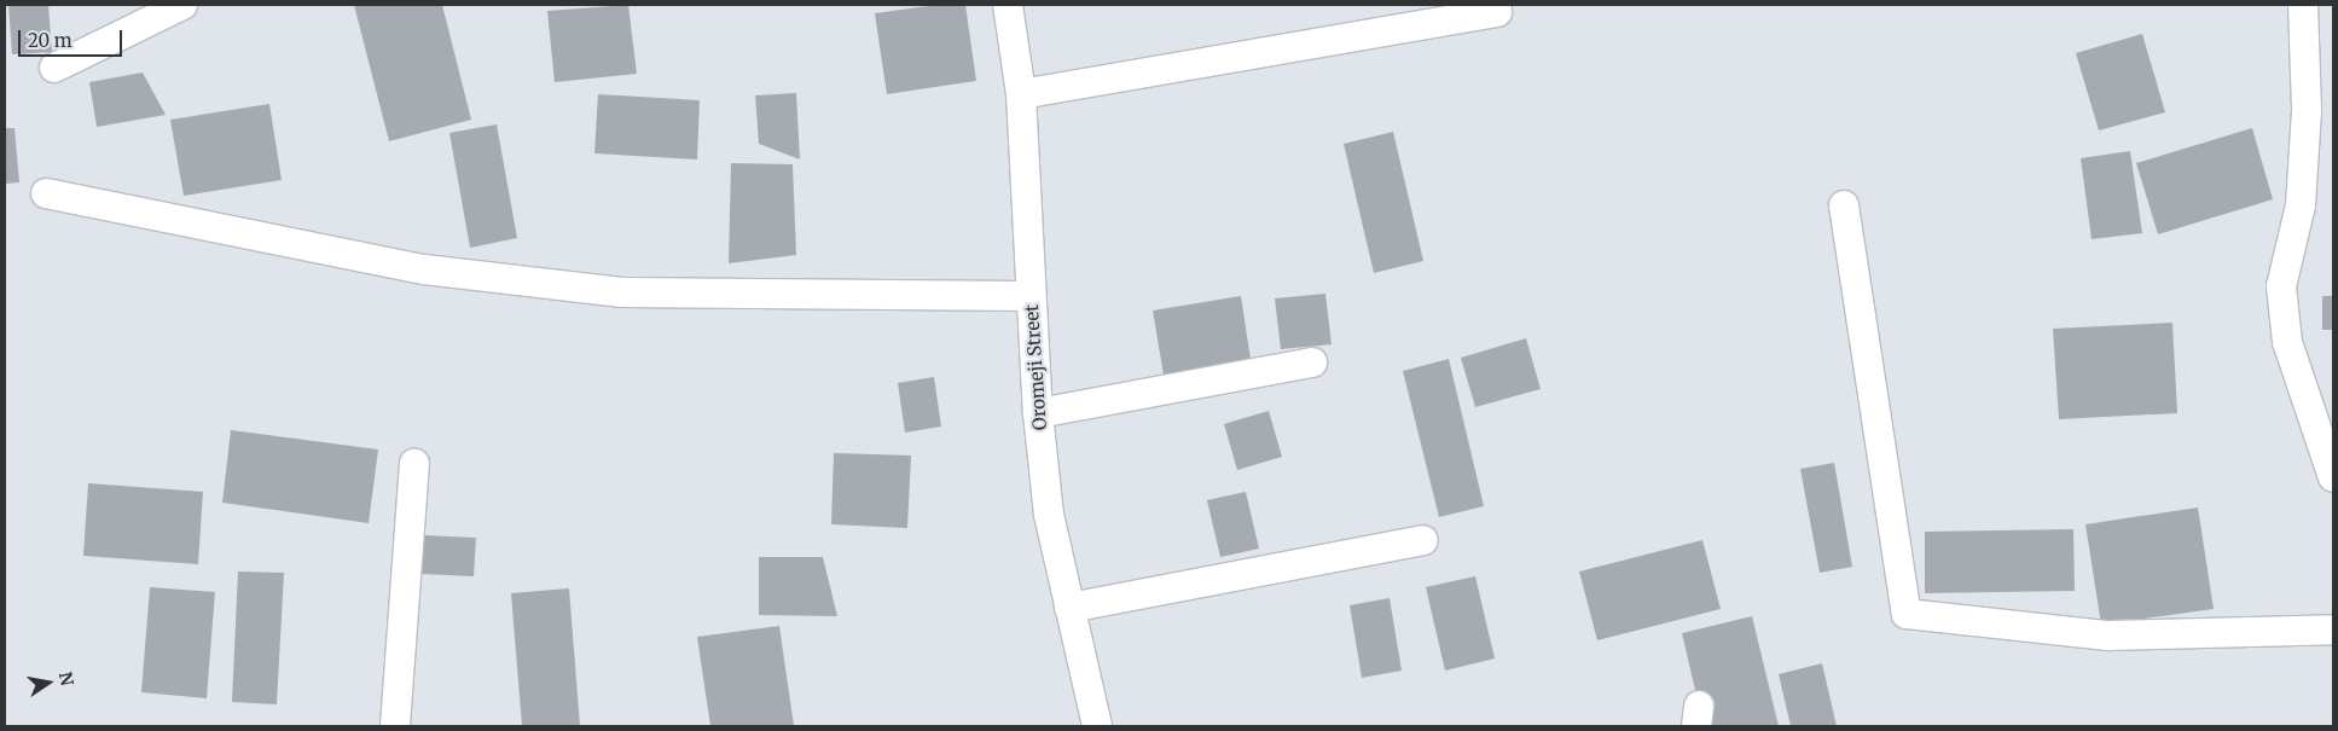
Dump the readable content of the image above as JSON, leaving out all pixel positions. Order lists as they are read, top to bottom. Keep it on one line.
{"streets":{"street":["Oromeji Street"]},"scale_bar":"20 m","north":"right"}
